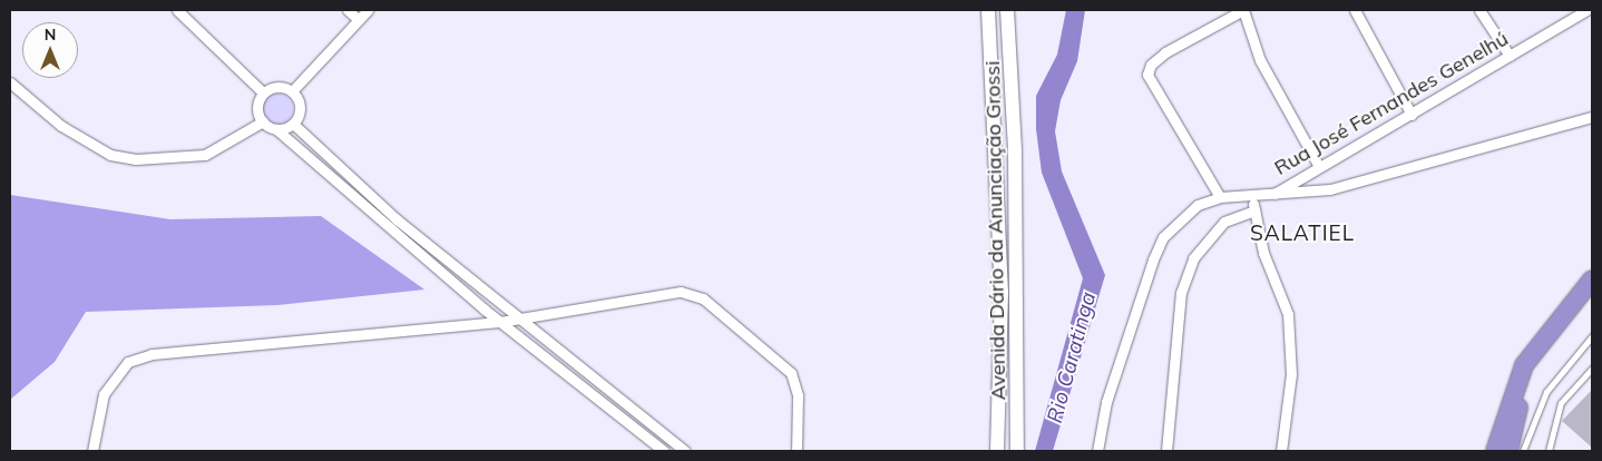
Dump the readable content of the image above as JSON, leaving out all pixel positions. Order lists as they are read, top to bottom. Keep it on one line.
{"streets":{"main road":["Avenida Dário da Anunciação Grossi"],"street":["Rua José Fernandes Genelhú"]},"districts":["SALATIEL"],"water":["Rio Caratinga"],"north":"top"}
